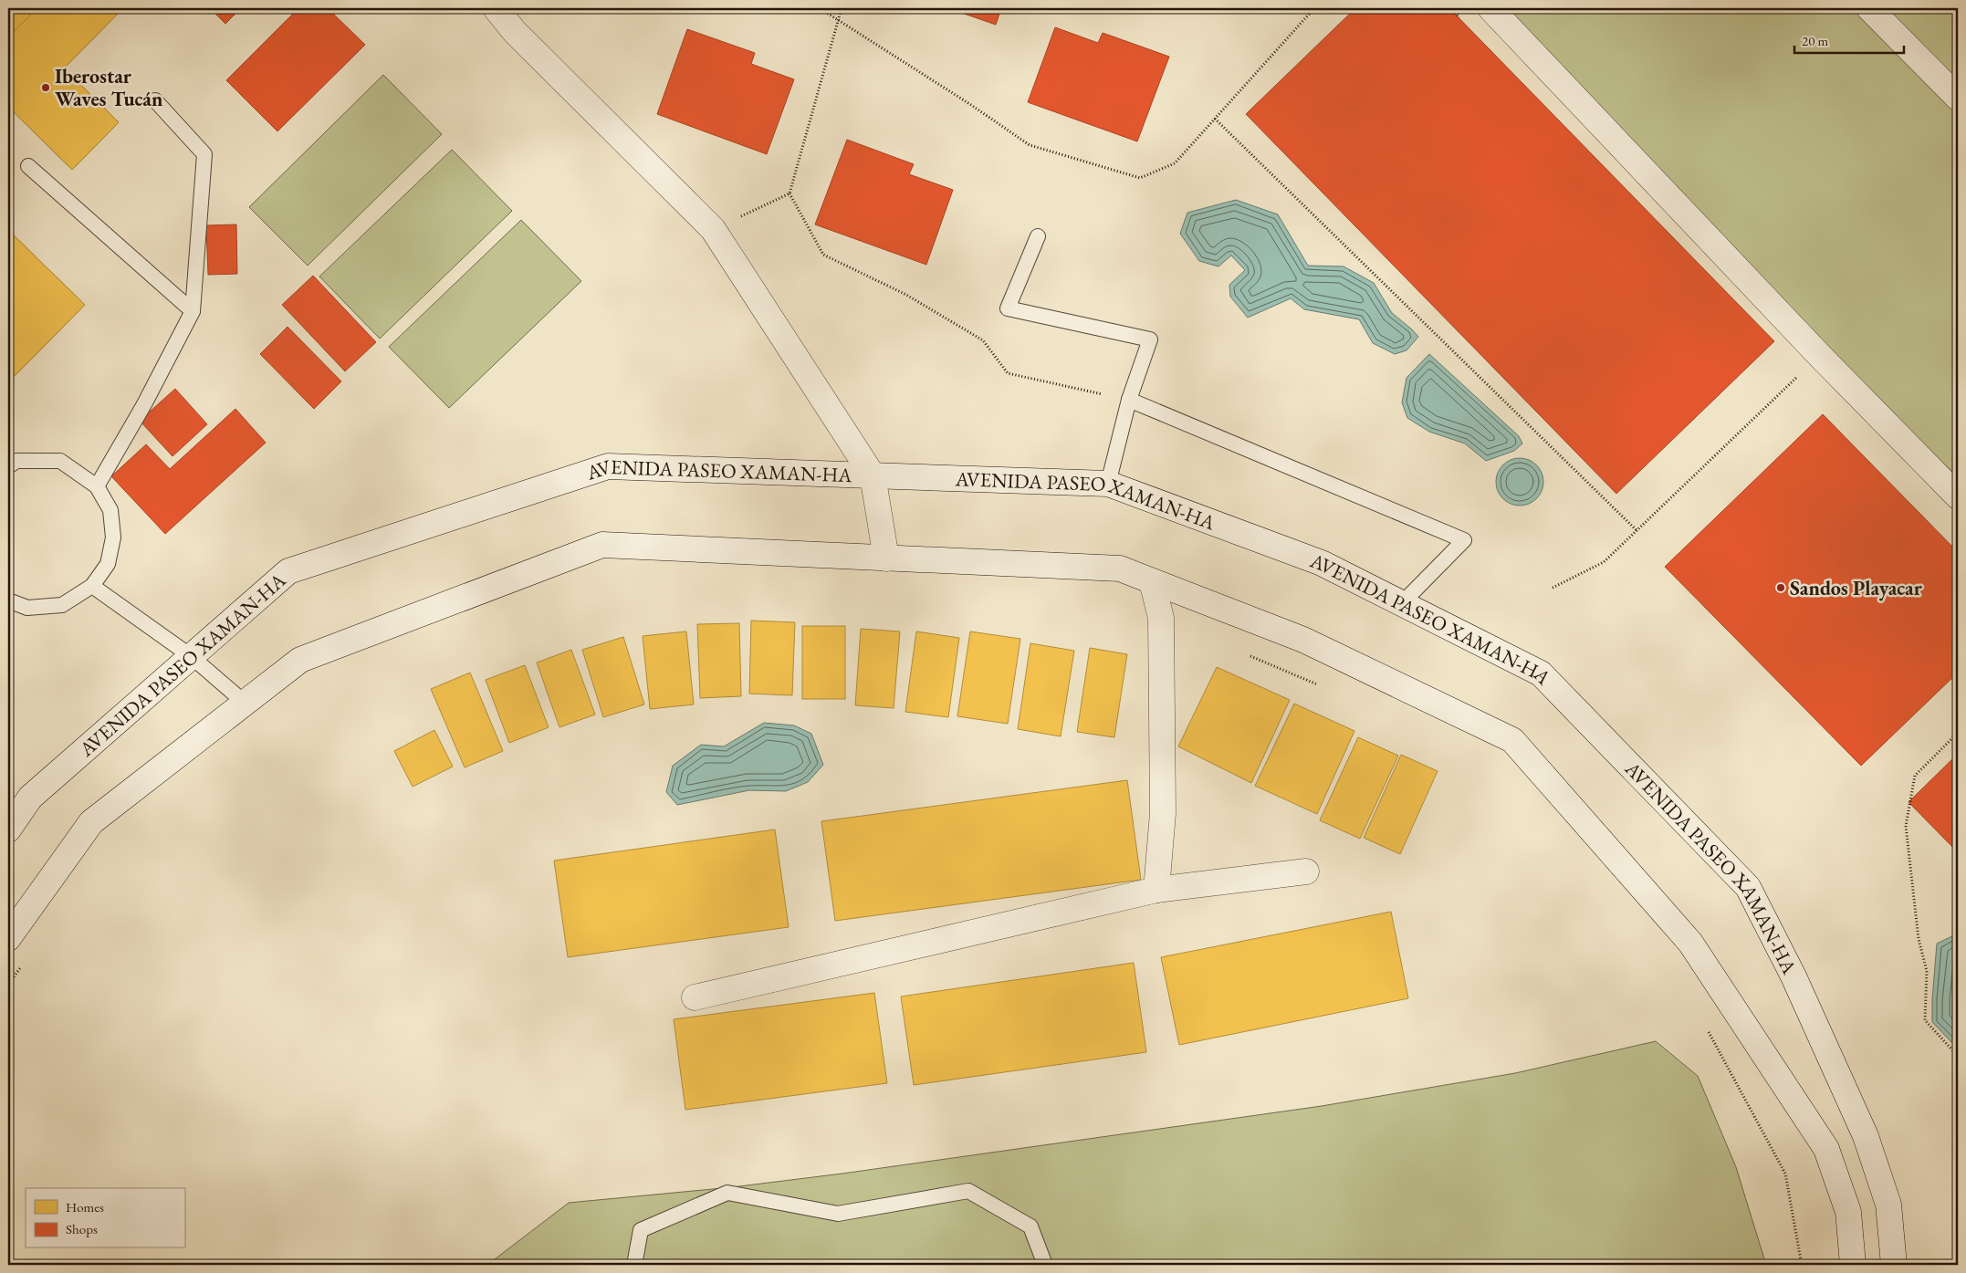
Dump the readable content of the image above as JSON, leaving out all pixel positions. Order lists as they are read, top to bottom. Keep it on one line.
{"streets":{"main road":["AVENIDA PASEO XAMAN-HA"]},"places":["Iberostar Waves Tucán","Sandos Playacar"],"legend":["Homes","Shops"],"scale_bar":"20 m"}
